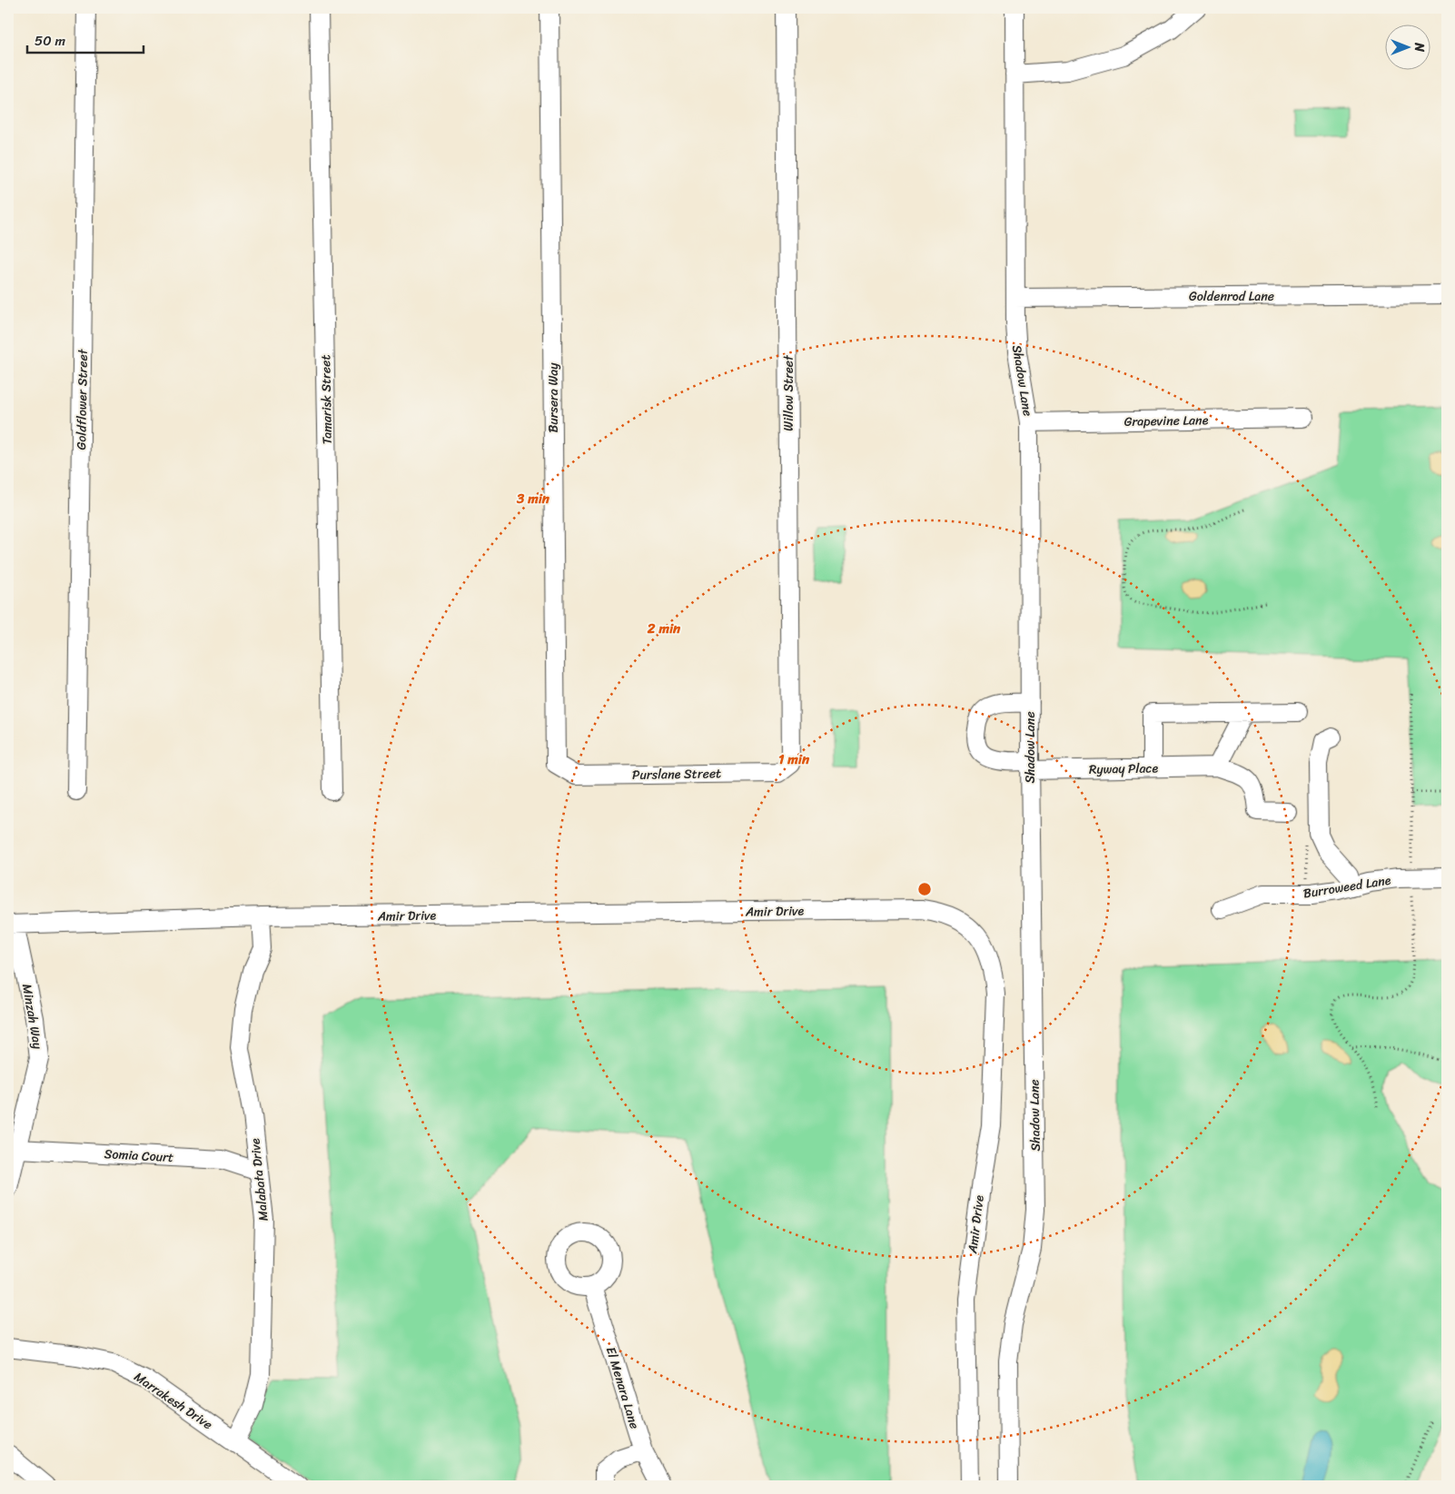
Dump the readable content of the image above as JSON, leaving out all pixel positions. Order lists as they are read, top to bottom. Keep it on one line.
{"streets":{"street":["Goldenrod Lane","Shadow Lane","Willow Street","Bursera Way","Goldflower Street","Tamarisk Street","Grapevine Lane","Ryway Place","Purslane Street","Burroweed Lane","Amir Drive","Minzah Way","Somia Court","Malabata Drive","El Menara Lane","Marrakesh Drive"]},"crossings":[["Goldenrod Lane","Shadow Lane"],["Shadow Lane","Grapevine Lane"],["Shadow Lane","Ryway Place"],["Willow Street","Purslane Street"],["Bursera Way","Purslane Street"],["Amir Drive","Minzah Way"],["Amir Drive","Malabata Drive"],["Minzah Way","Somia Court"],["Somia Court","Malabata Drive"],["Malabata Drive","Marrakesh Drive"]],"scale_bar":"50 m","north":"right","rings":["3 min","2 min","1 min"]}
